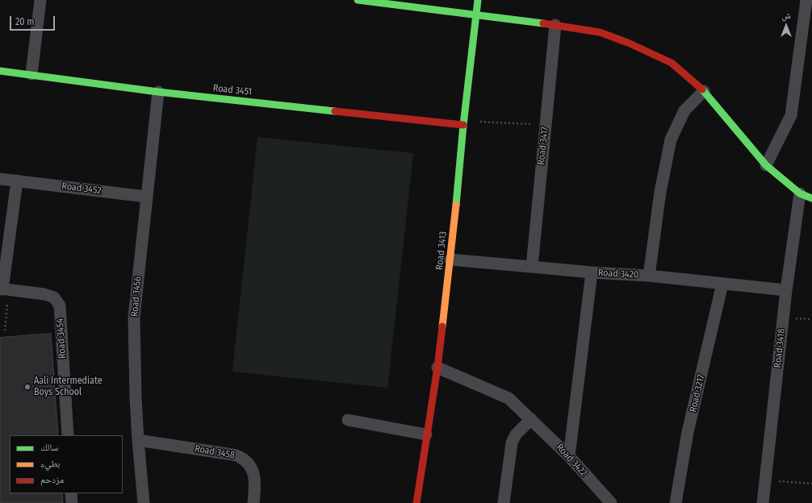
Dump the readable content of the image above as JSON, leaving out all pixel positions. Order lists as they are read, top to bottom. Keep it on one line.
{"streets":{"street":["Road 3451","Road 3417","Road 3452","Road 3413","Road 3420","Road 3456","Road 3454","Road 3418","Road 3217","Road 3458","Road 3422"]},"crossings":[["Road 3451","Road 3413"],["Road 3451","Road 3456"],["Road 3417","Road 3420"],["Road 3452","Road 3456"],["Road 3413","Road 3420"],["Road 3413","Road 3422"],["Road 3420","Road 3418"],["Road 3420","Road 3217"],["Road 3456","Road 3458"]],"places":["Aali Intermediate Boys School"],"legend":["سالك","بطيء","مزدحم"],"scale_bar":"20 m","north":"top"}
